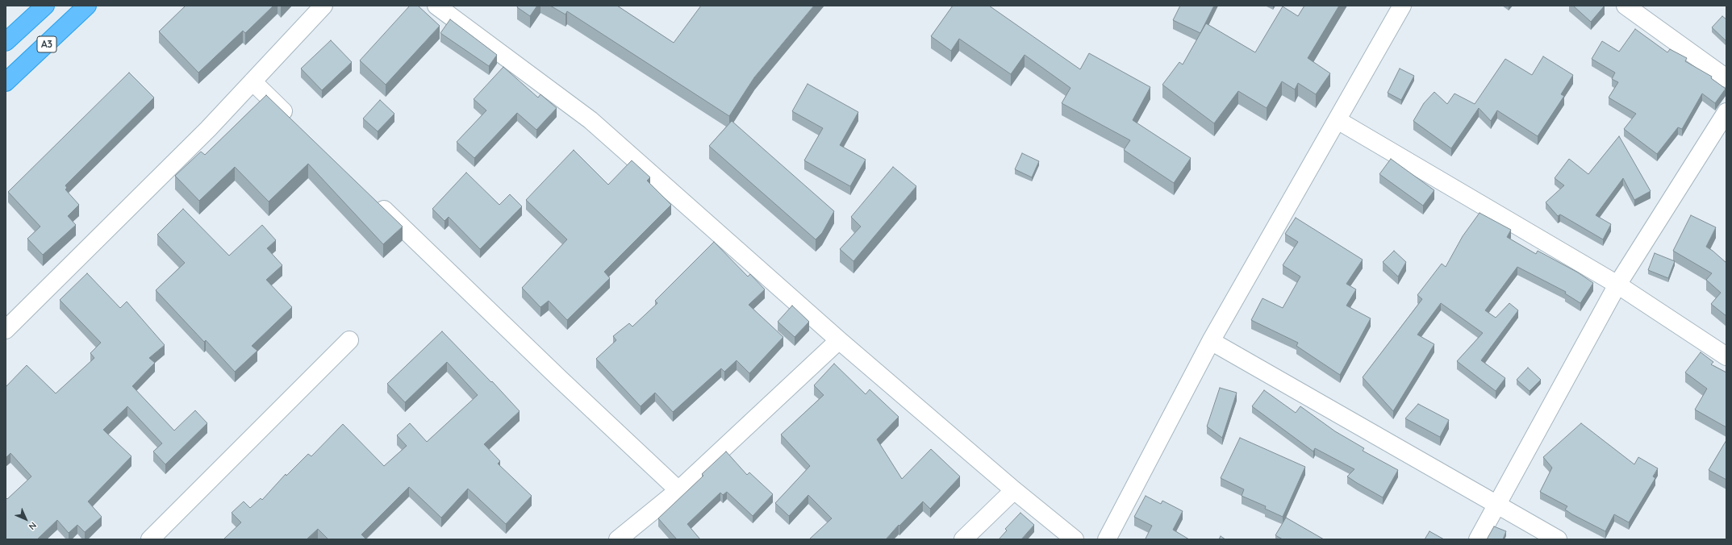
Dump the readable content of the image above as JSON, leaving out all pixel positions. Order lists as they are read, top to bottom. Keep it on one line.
{"streets":{"highway":["A3"]},"north":"bottom right"}
